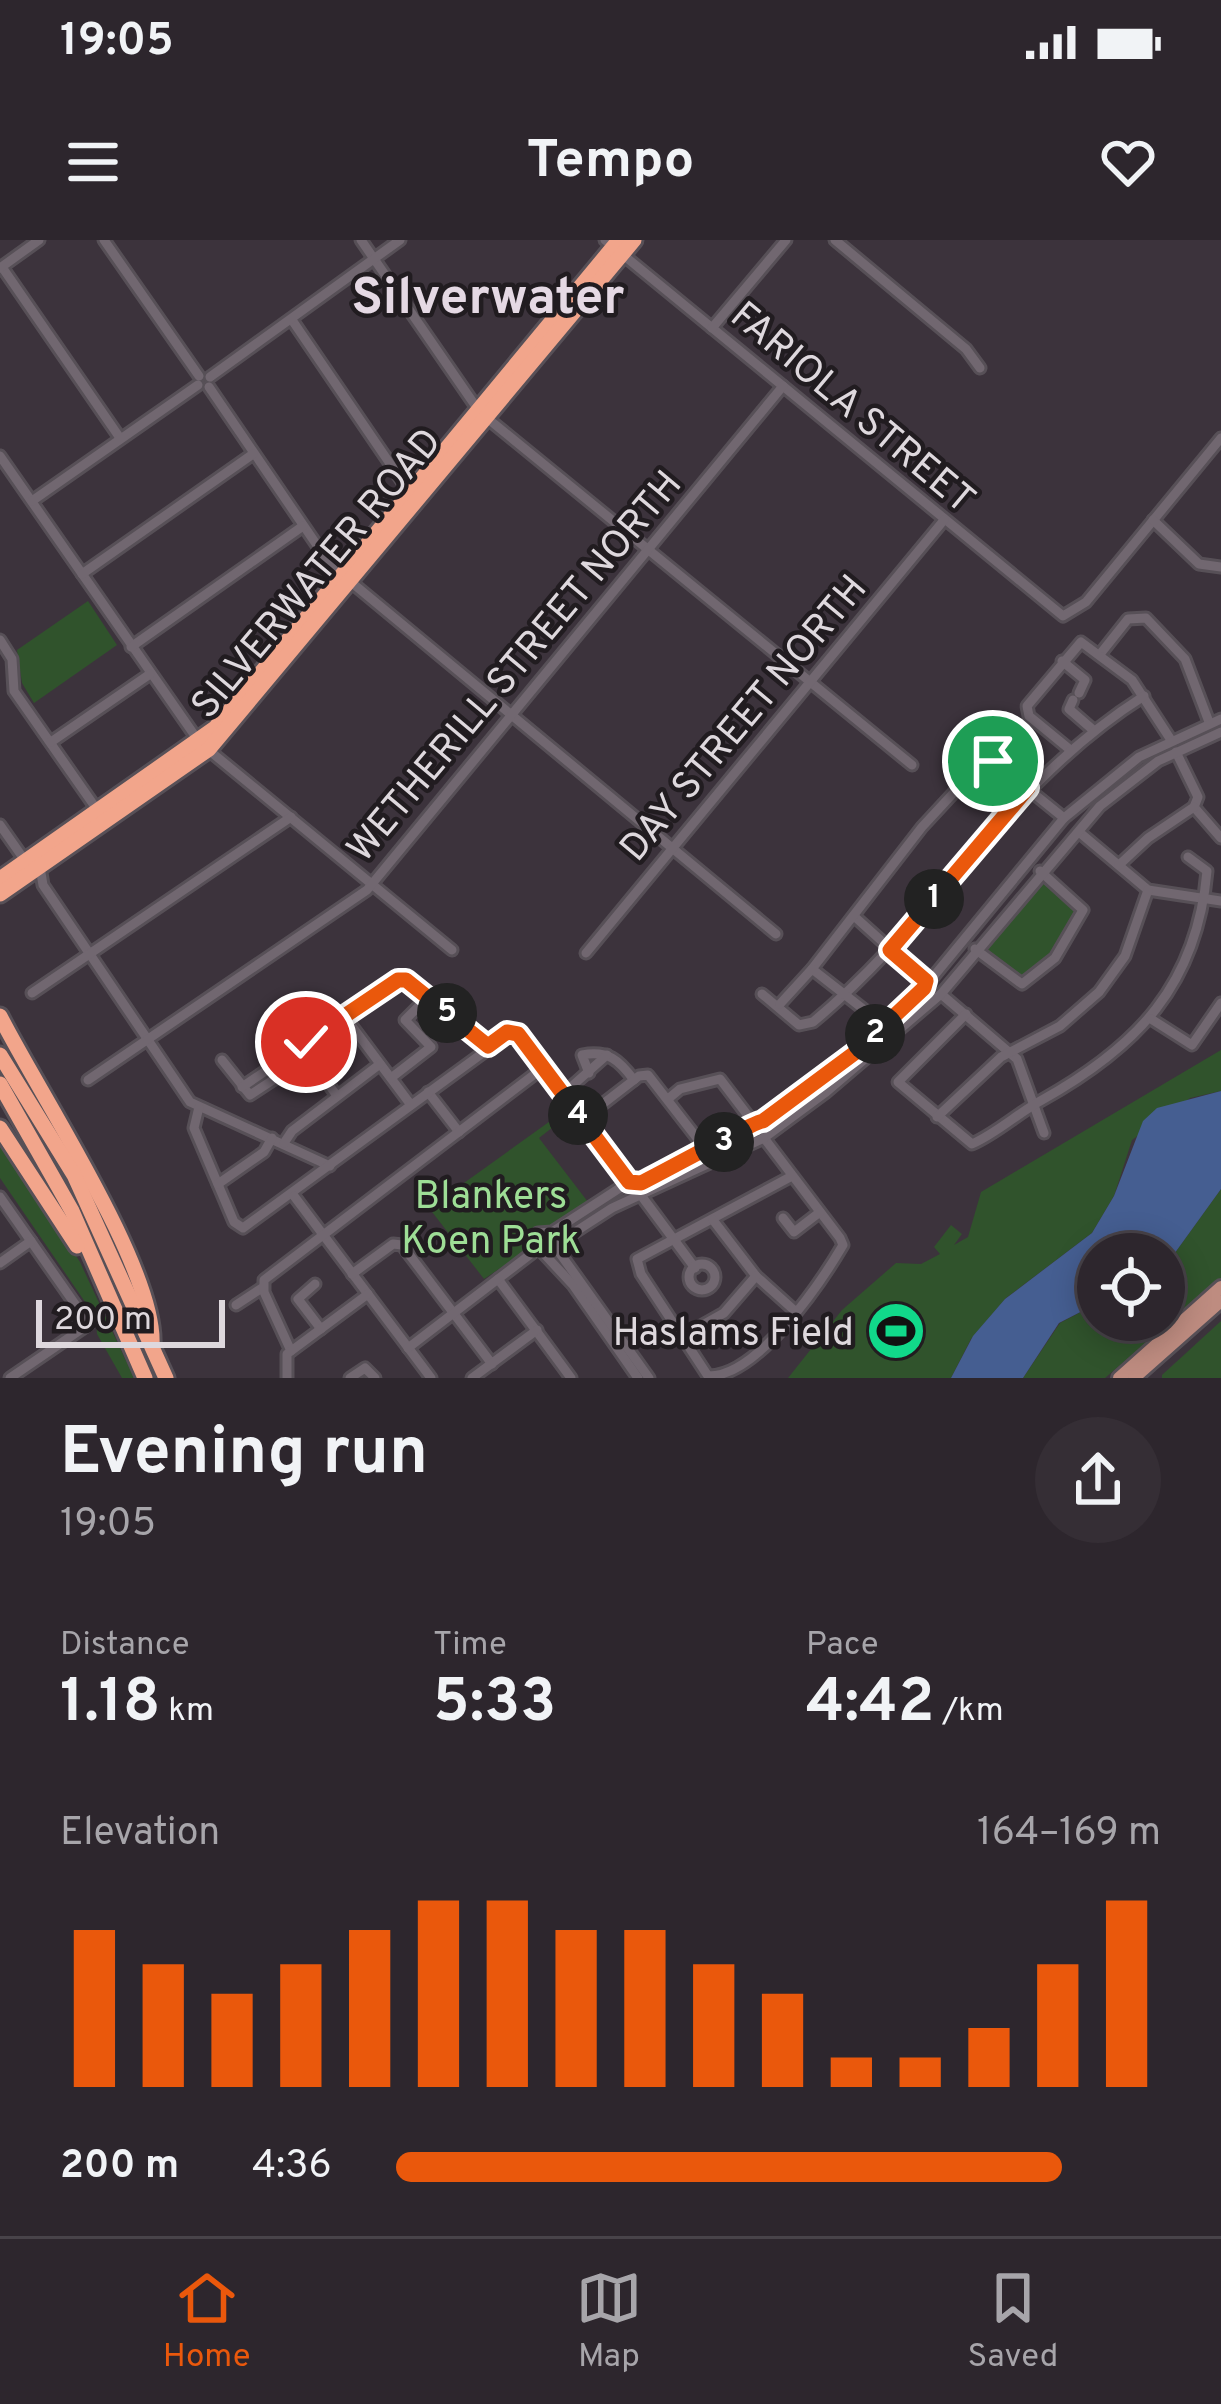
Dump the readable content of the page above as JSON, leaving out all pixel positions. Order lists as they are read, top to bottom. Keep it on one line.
{"streets":{"highway":["SILVERWATER ROAD"],"street":["FARIOLA STREET","WETHERILL STREET NORTH","DAY STREET NORTH"]},"crossings":[["FARIOLA STREET","SILVERWATER ROAD"],["FARIOLA STREET","WETHERILL STREET NORTH"],["FARIOLA STREET","DAY STREET NORTH"]],"districts":["Silverwater"],"parks":["Blankers Koen Park"],"places":{"sports":["Haslams Field"]},"scale_bar":"200 m","page":{"status":"19:05","header":"Tempo","pins":["1","5","2","4","3"],"scale":"200 m","heading":["Evening run","19:05"],"stats":[["Distance","1.18 km"],["Time","5:33"],["Pace","4:42 /km"]],"chart":["Elevation","164–169 m"],"list":[{"name":"200 m","note":"4:36"}],"tabs":["Home","Map","Saved"]}}
